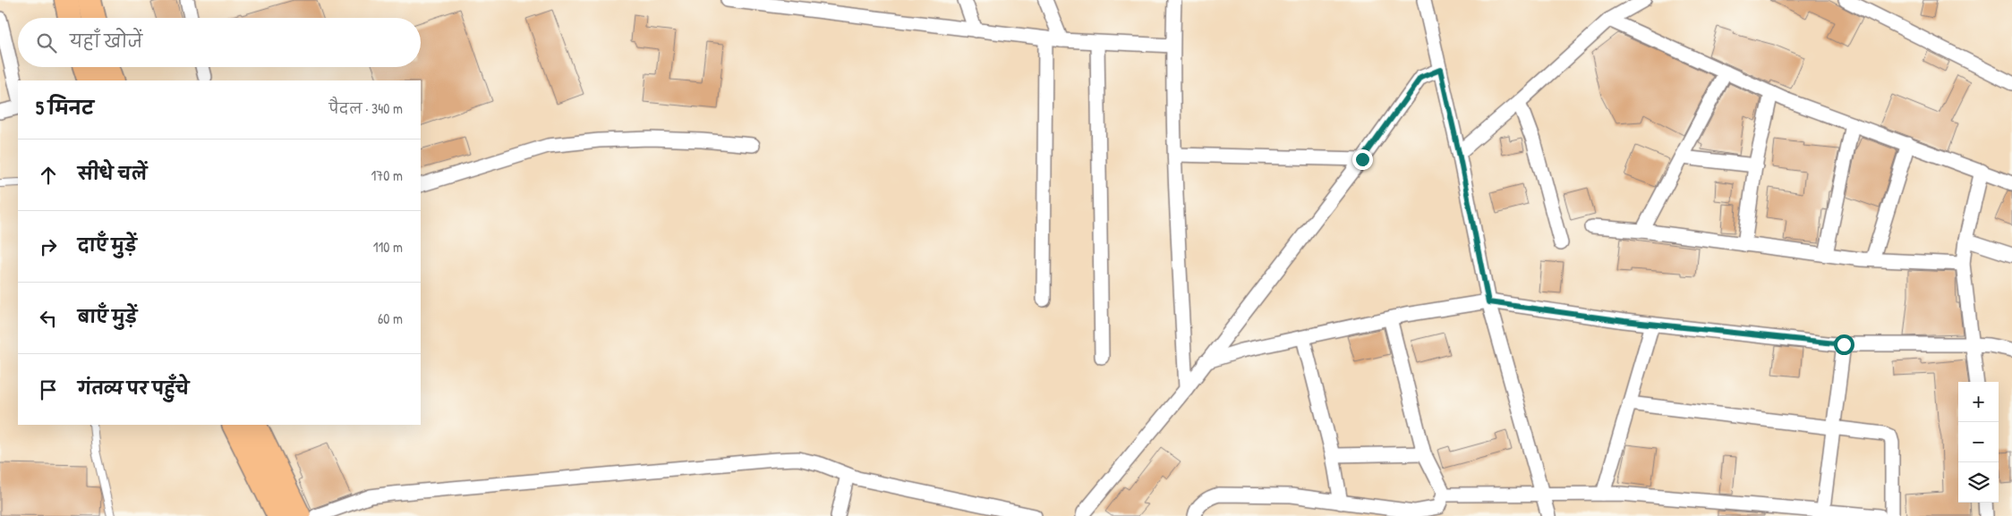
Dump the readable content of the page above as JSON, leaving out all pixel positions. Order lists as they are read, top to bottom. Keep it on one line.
{"page":{"search":"यहाँ खोजें","heading":["5 मिनट","पैदल · 340 m"],"list":[["सीधे चलें","170 m"],["दाएँ मुड़ें","110 m"],["बाएँ मुड़ें","60 m"],"गंतव्य पर पहुँचे"],"map_buttons":["+","−"]}}
